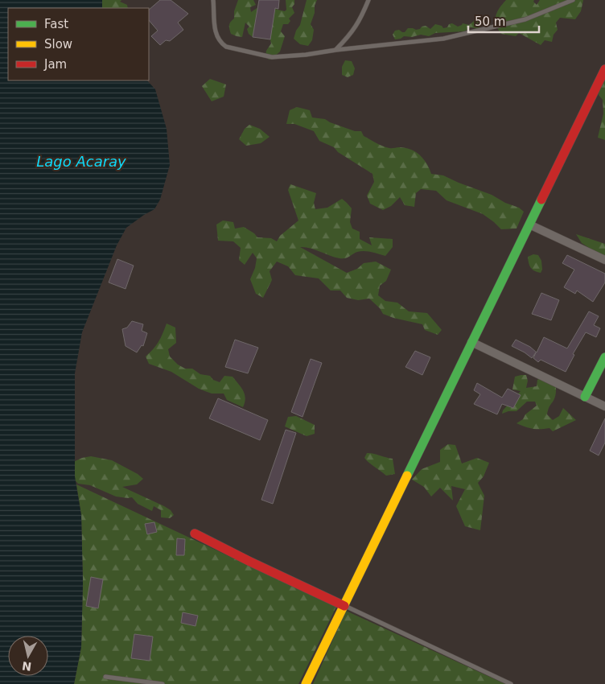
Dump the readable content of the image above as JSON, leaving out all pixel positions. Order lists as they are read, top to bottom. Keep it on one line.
{"water":["Lago Acaray"],"legend":["Fast","Slow","Jam"],"scale_bar":"50 m","north":"bottom"}
